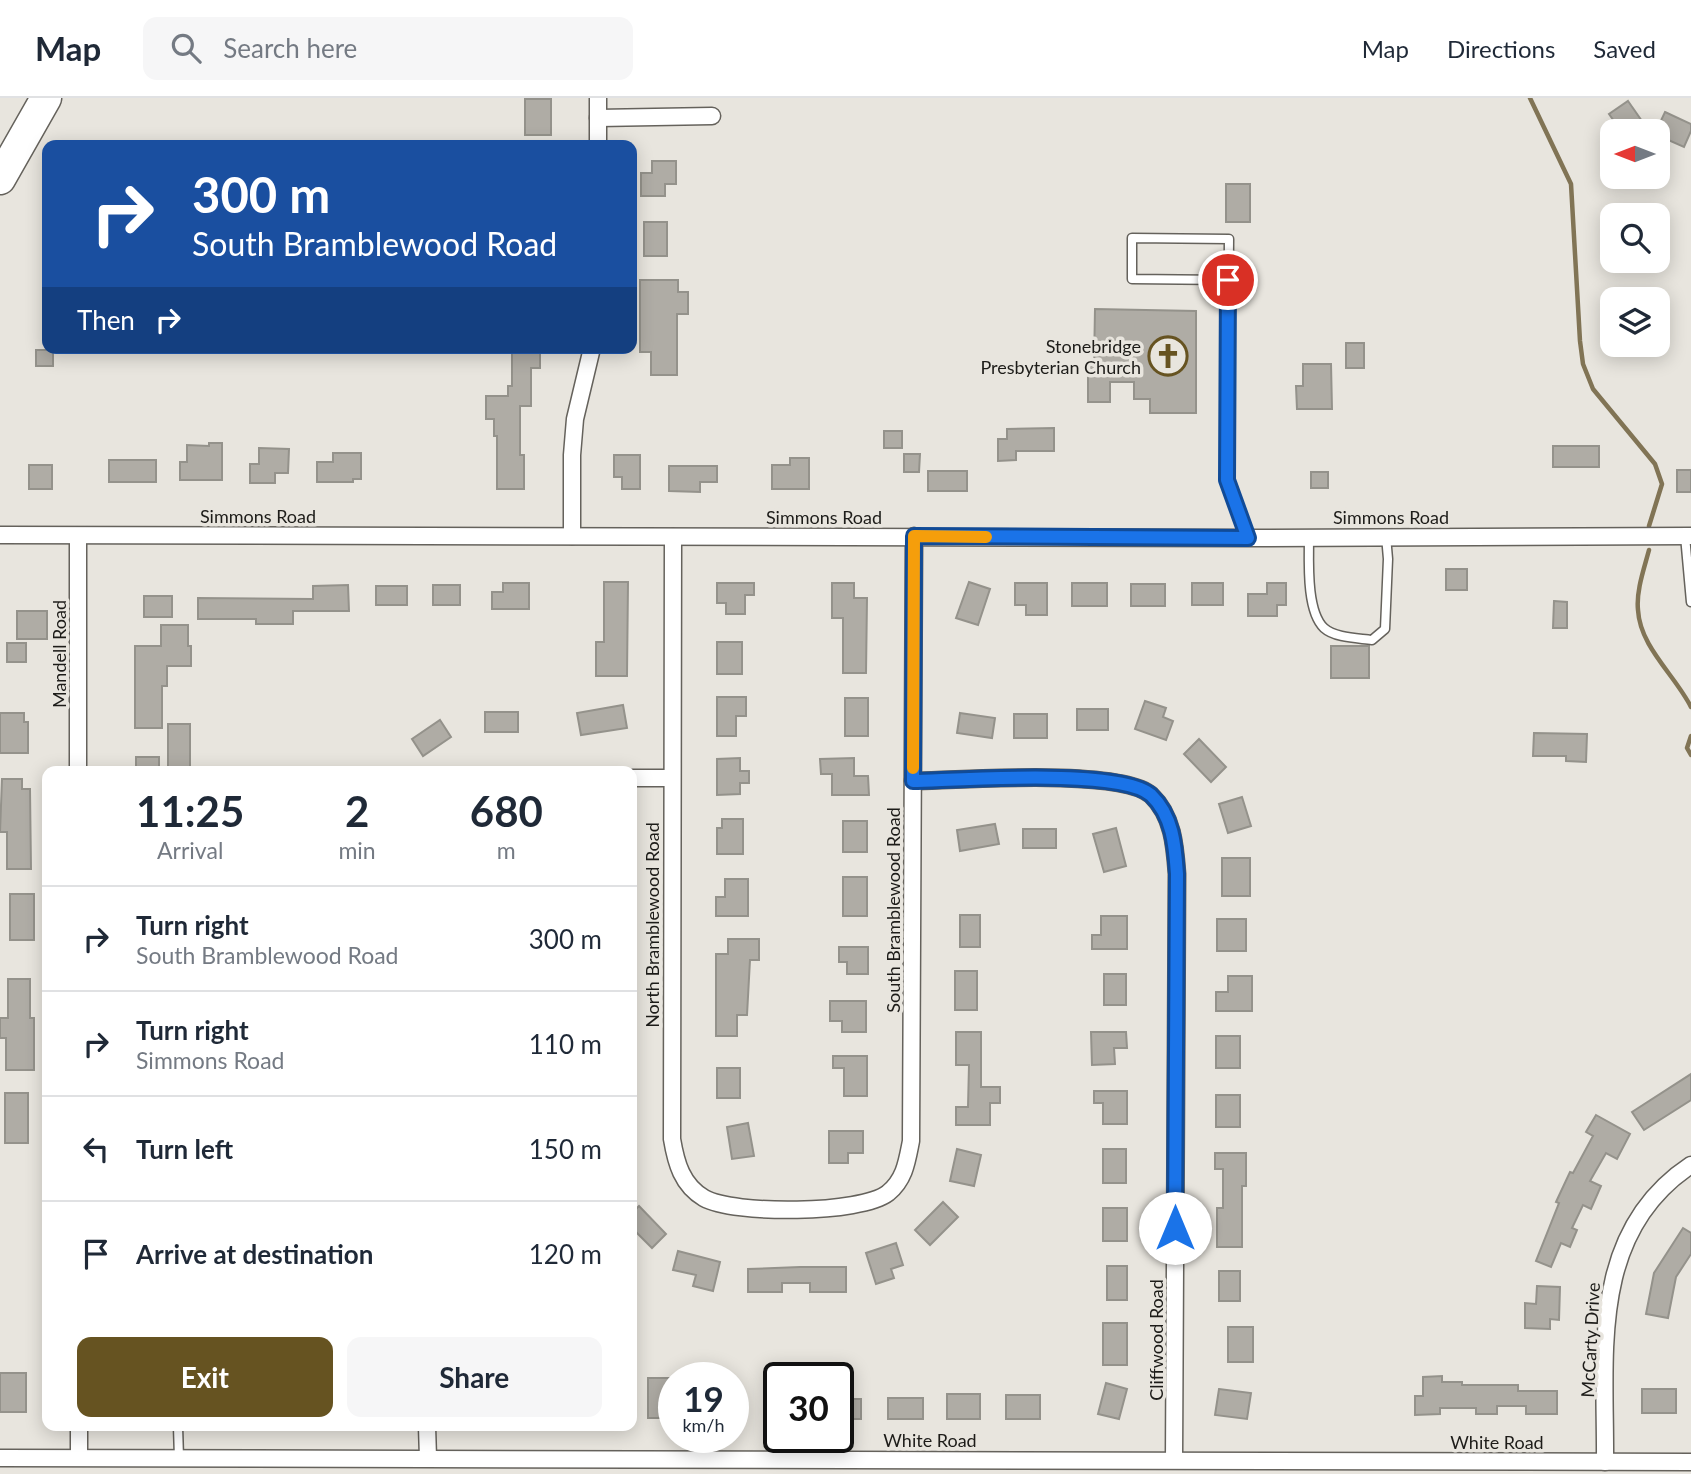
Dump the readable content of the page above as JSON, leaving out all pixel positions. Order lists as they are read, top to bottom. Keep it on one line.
{"streets":{"street":["Simmons Road","Mandell Road","South Bramblewood Road","North Bramblewood Road","Cliffwood Road","McCarty Drive","White Road"]},"crossings":[["Simmons Road","Mandell Road"],["Simmons Road","South Bramblewood Road"],["Simmons Road","North Bramblewood Road"],["South Bramblewood Road","North Bramblewood Road"],["South Bramblewood Road","Cliffwood Road"],["Cliffwood Road","White Road"],["McCarty Drive","White Road"]],"places":{"church":["Stonebridge Presbyterian Church"]},"north":"left","page":{"header":"Map","search":"Search here","nav":["Map","Directions","Saved"],"turn":["300 m","South Bramblewood Road"],"then":"Then","eta":["11:25","Arrival","2","min","680","m"],"list":[{"name":"Turn right","note":"South Bramblewood Road","value":"300 m"},{"name":"Turn right","note":"Simmons Road","value":"110 m"},{"name":"Turn left","value":"150 m"},{"name":"Arrive at destination","value":"120 m"}],"buttons":["Exit","Share"],"speed":"19 km/h","limit":"30"}}
